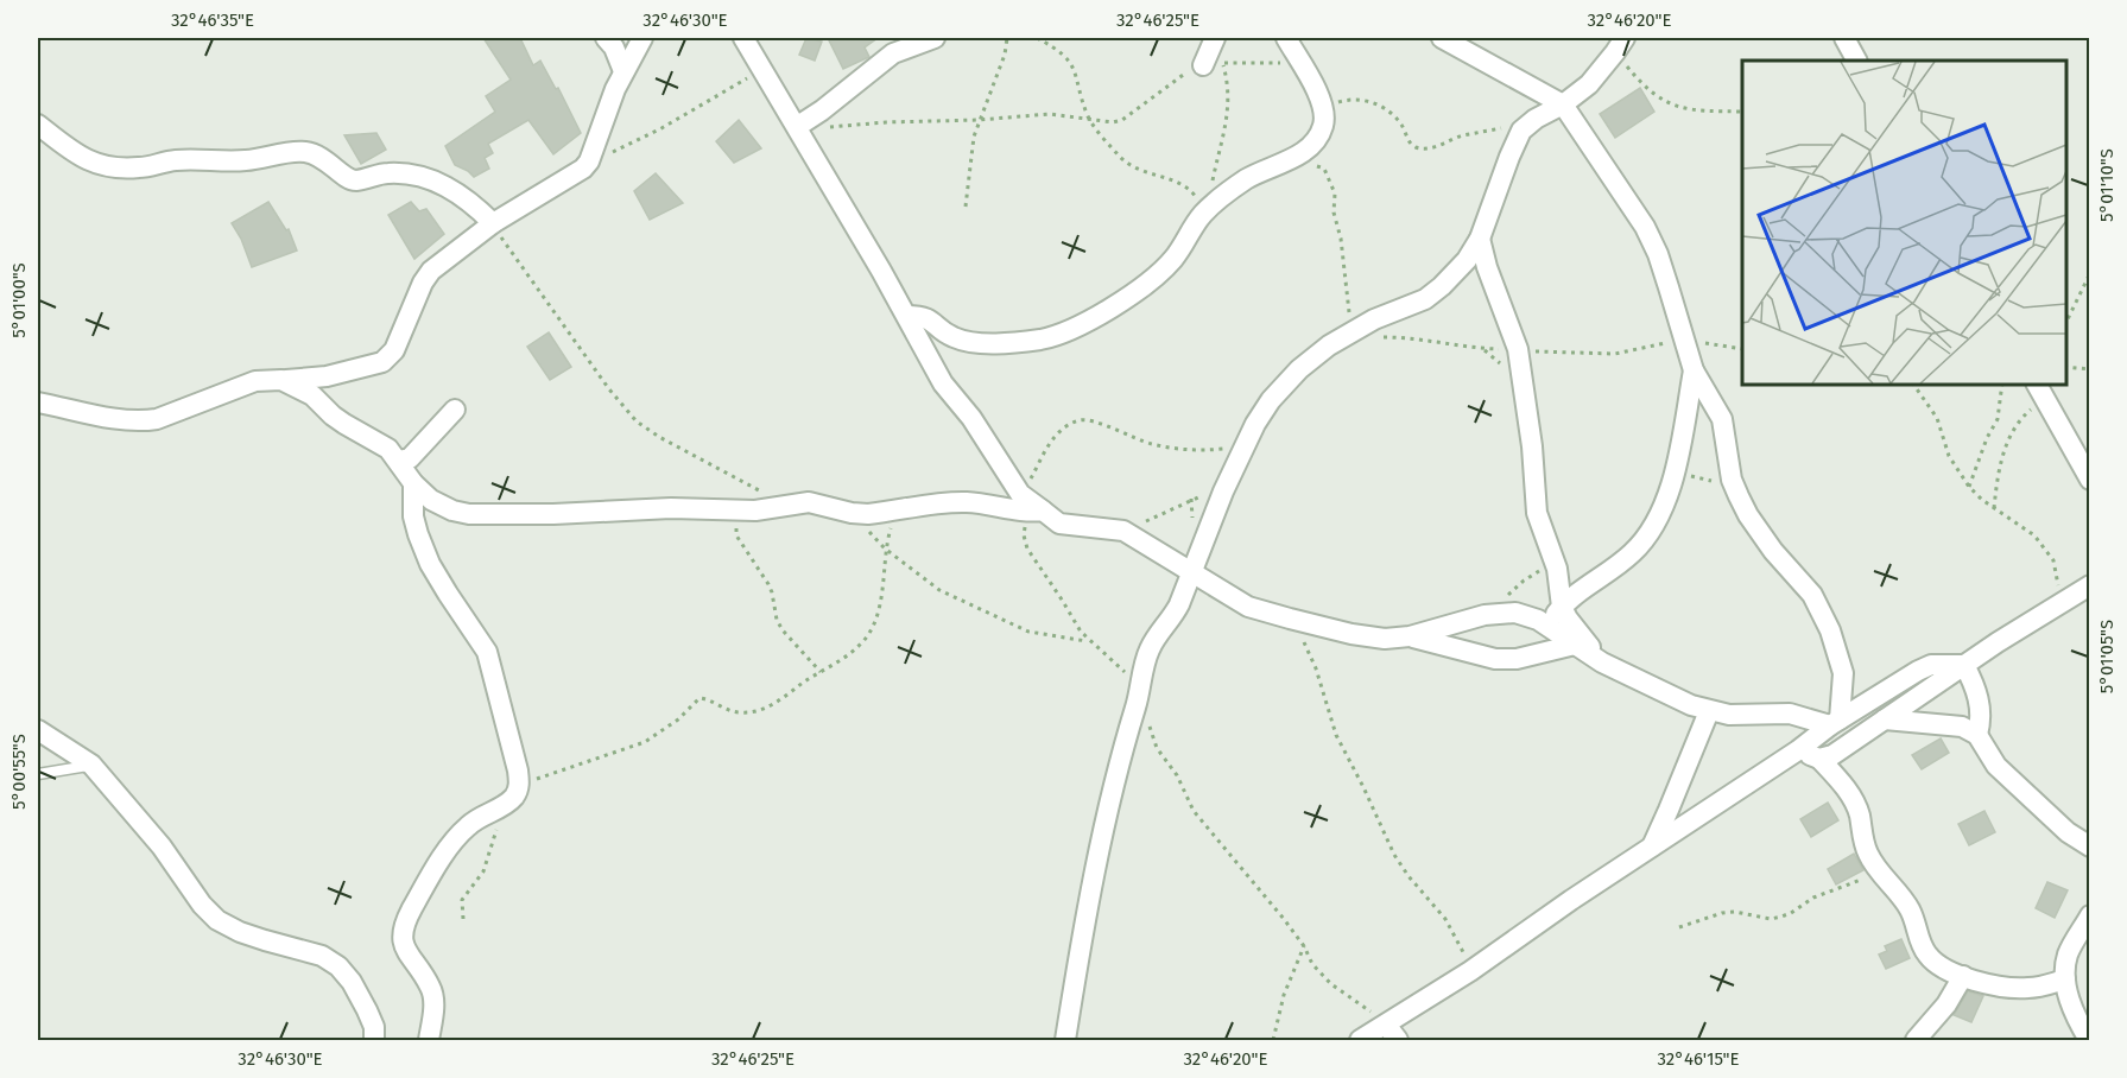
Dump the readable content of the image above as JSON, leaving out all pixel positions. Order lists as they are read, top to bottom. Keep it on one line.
{"coordinates":["32°46'35\"E","32°46'30\"E","32°46'25\"E","32°46'20\"E","5°01'10\"S","5°01'00\"S","5°01'05\"S","5°00'55\"S","32°46'15\"E"]}
